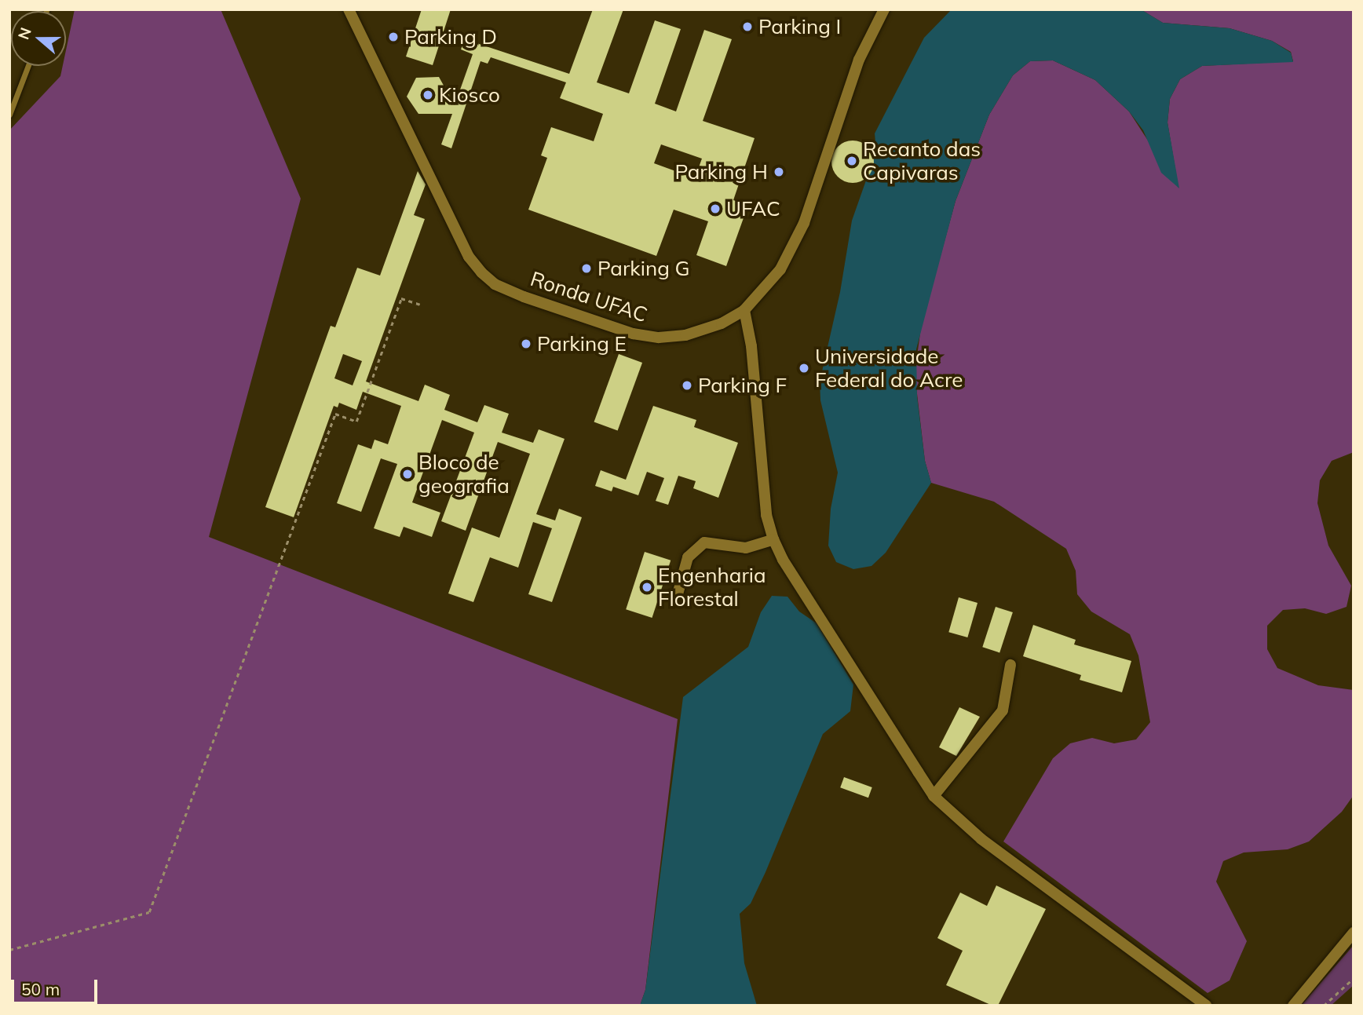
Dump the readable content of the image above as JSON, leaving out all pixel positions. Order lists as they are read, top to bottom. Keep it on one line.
{"streets":{"street":["Ronda UFAC"]},"places":["Parking I","Parking D","Kiosco","Recanto das Capivaras","Parking H","UFAC","Parking G","Parking E","Universidade Federal do Acre","Parking F","Bloco de geografia","Engenharia Florestal"],"scale_bar":"50 m","north":"left"}
